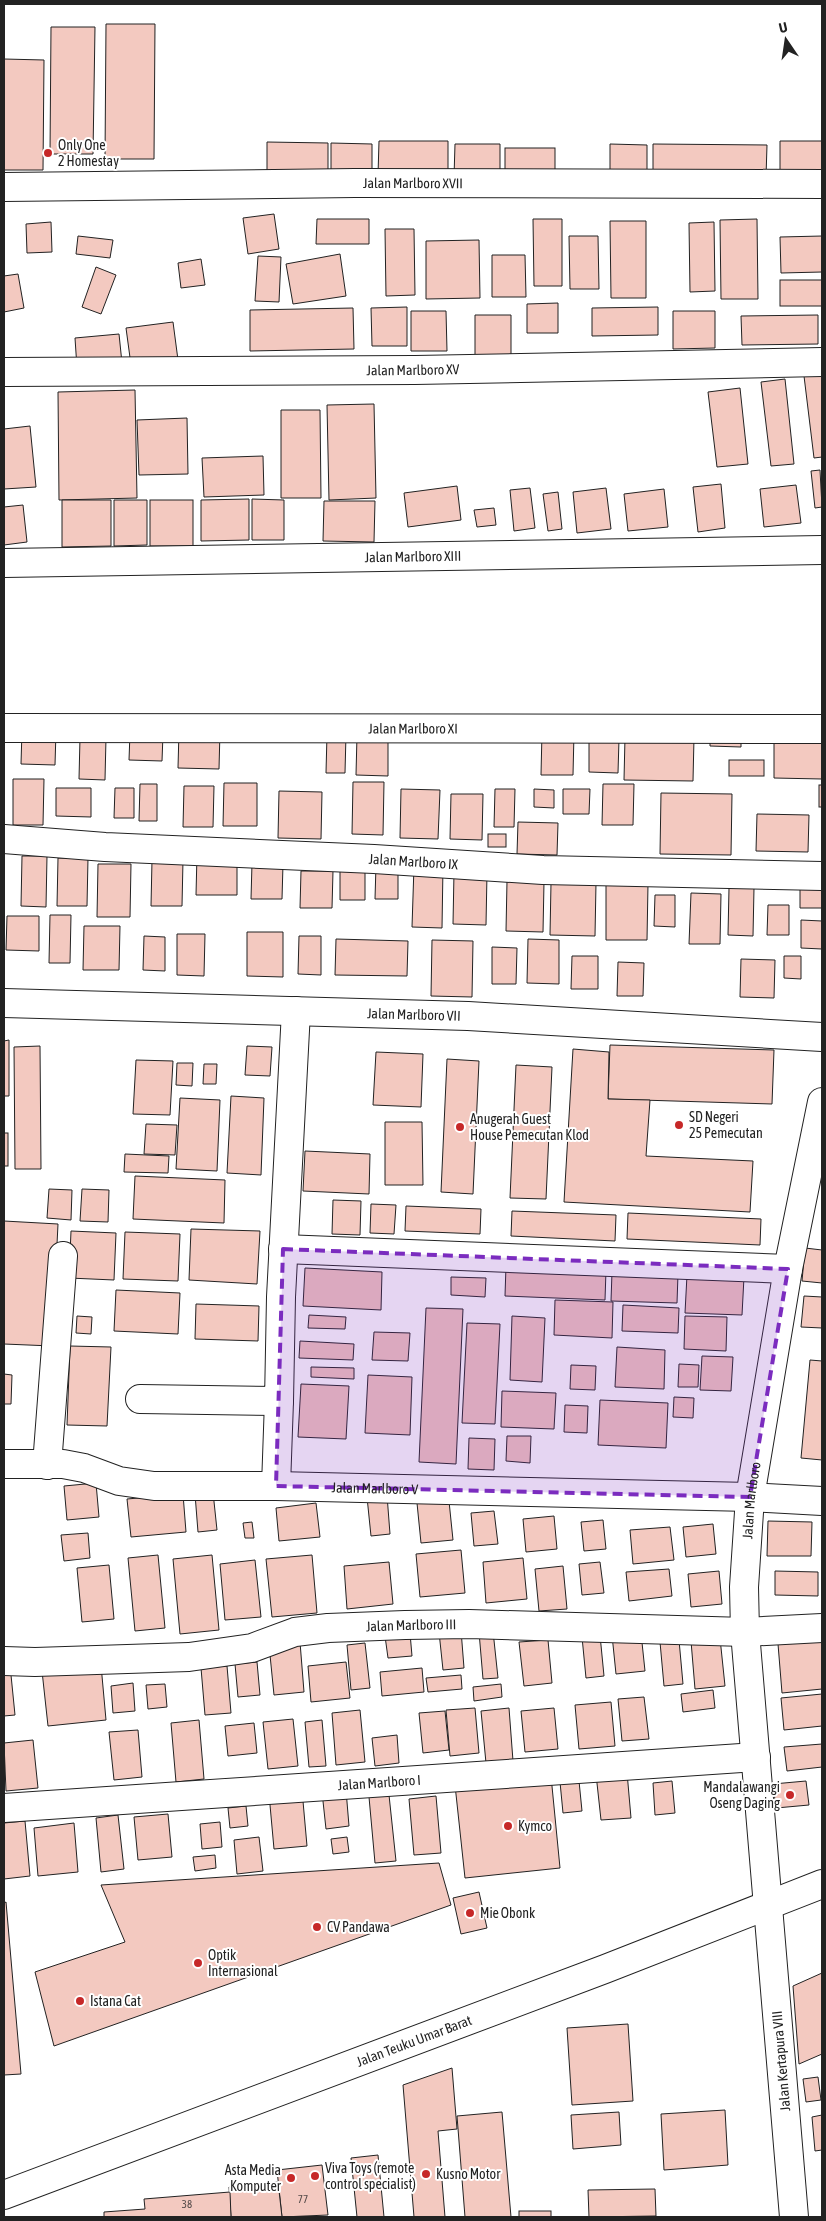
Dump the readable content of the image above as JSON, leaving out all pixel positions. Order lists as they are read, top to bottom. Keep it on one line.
{"streets":{"main road":["Jalan Marlboro XVII","Jalan Marlboro XV","Jalan Marlboro XIII","Jalan Marlboro XI","Jalan Marlboro IX","Jalan Marlboro VII","Jalan Marlboro V","Jalan Marlboro","Jalan Marlboro III","Jalan Marlboro I","Jalan Teuku Umar Barat","Jalan Kertapura VIII"]},"crossings":[["Jalan Marlboro V","Jalan Marlboro"],["Jalan Marlboro","Jalan Marlboro III"],["Jalan Marlboro","Jalan Marlboro I"],["Jalan Marlboro","Jalan Teuku Umar Barat"],["Jalan Marlboro","Jalan Kertapura VIII"],["Jalan Teuku Umar Barat","Jalan Kertapura VIII"]],"places":["Only One 2 Homestay","SD Negeri 25 Pemecutan","Anugerah Guest House Pemecutan Klod","Mandalawangi Oseng Daging","Kymco","Mie Obonk","CV Pandawa","Optik Internasional","Istana Cat","Kusno Motor","Viva Toys (remote control specialist)","Asta Media Komputer"],"house_numbers":["77","38"],"north":"top"}
